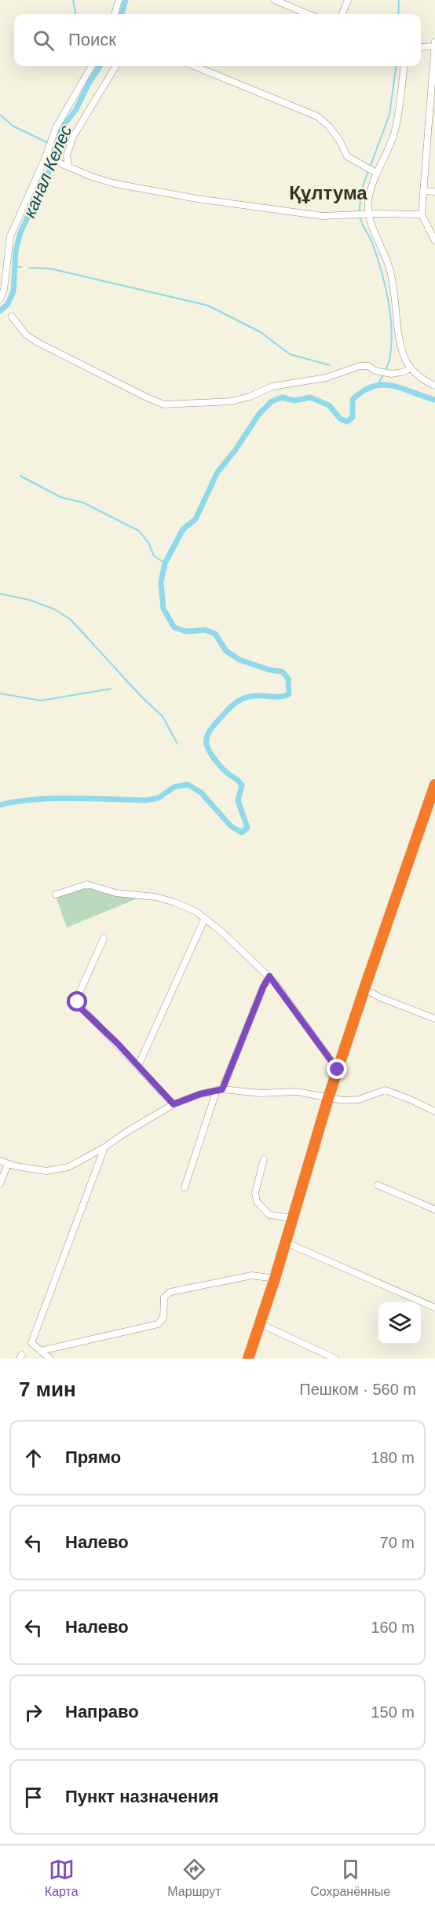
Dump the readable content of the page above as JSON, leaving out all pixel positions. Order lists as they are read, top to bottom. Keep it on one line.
{"districts":["Құлтума"],"water":["канал Келес"],"page":{"search":"Поиск","heading":["7 мин","Пешком · 560 m"],"list":[["Прямо","180 m"],["Налево","70 m"],["Налево","160 m"],["Направо","150 m"],"Пункт назначения"],"nav":["Карта","Маршрут","Сохранённые"]}}
